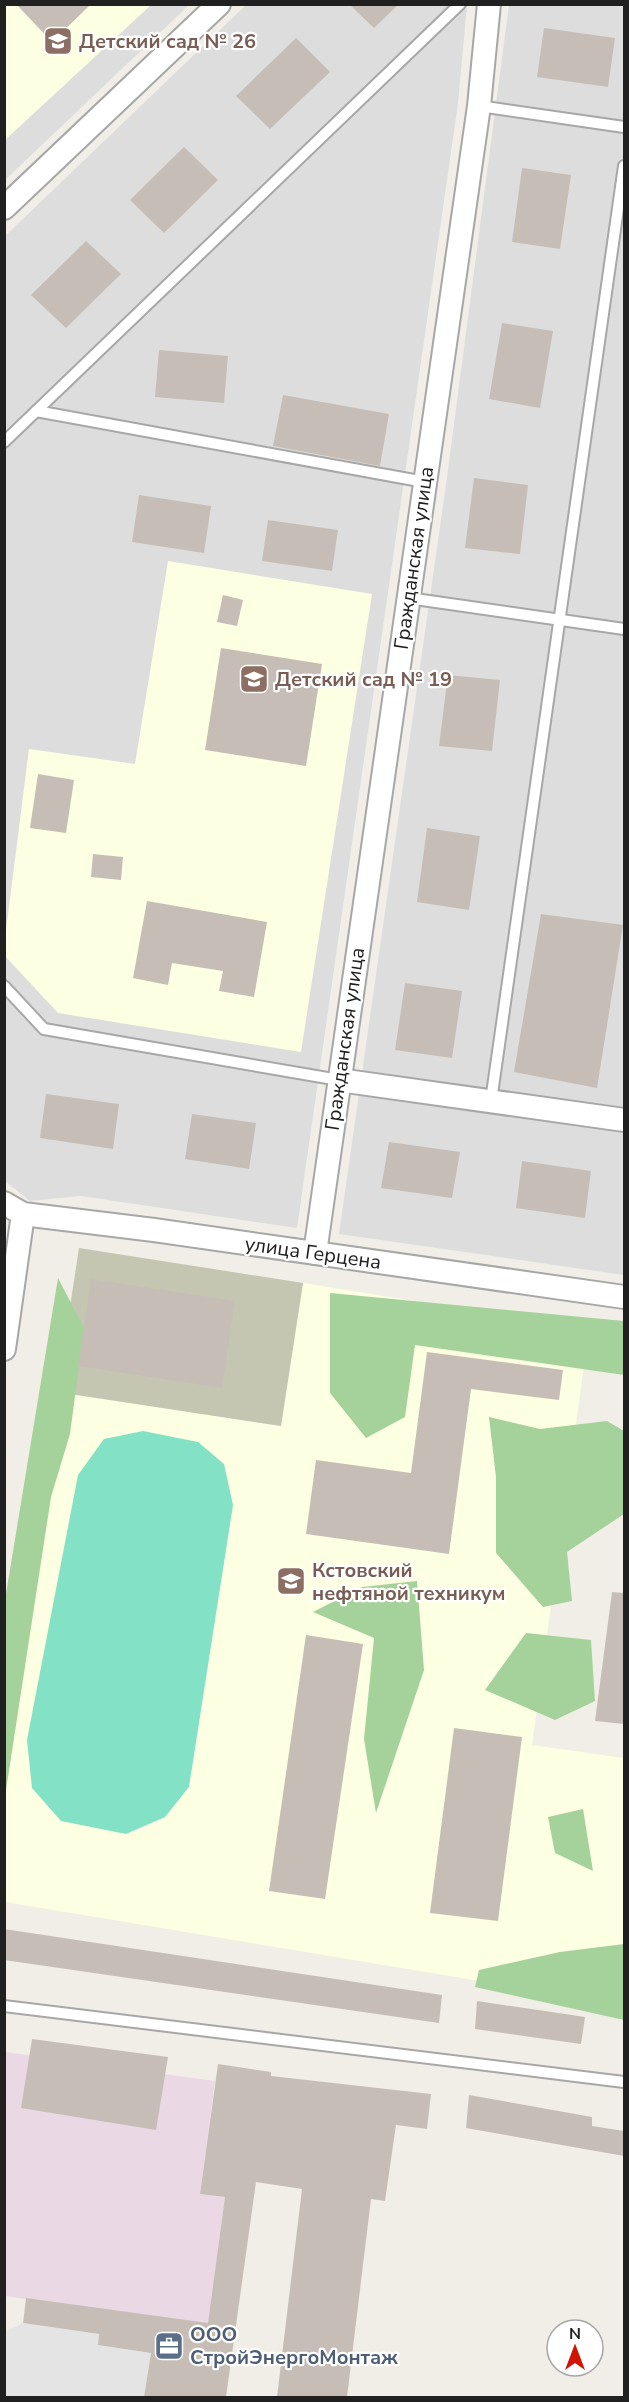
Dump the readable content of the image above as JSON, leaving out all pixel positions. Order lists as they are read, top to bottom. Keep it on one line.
{"streets":{"street":["Гражданская улица","улица Герцена"]},"crossings":[["Гражданская улица","улица Герцена"]],"places":{"school or university":["Детский сад № 26","Детский сад № 19","Кстовский нефтяной техникум"],"office":["ООО СтройЭнергоМонтаж"]},"north":"top"}
